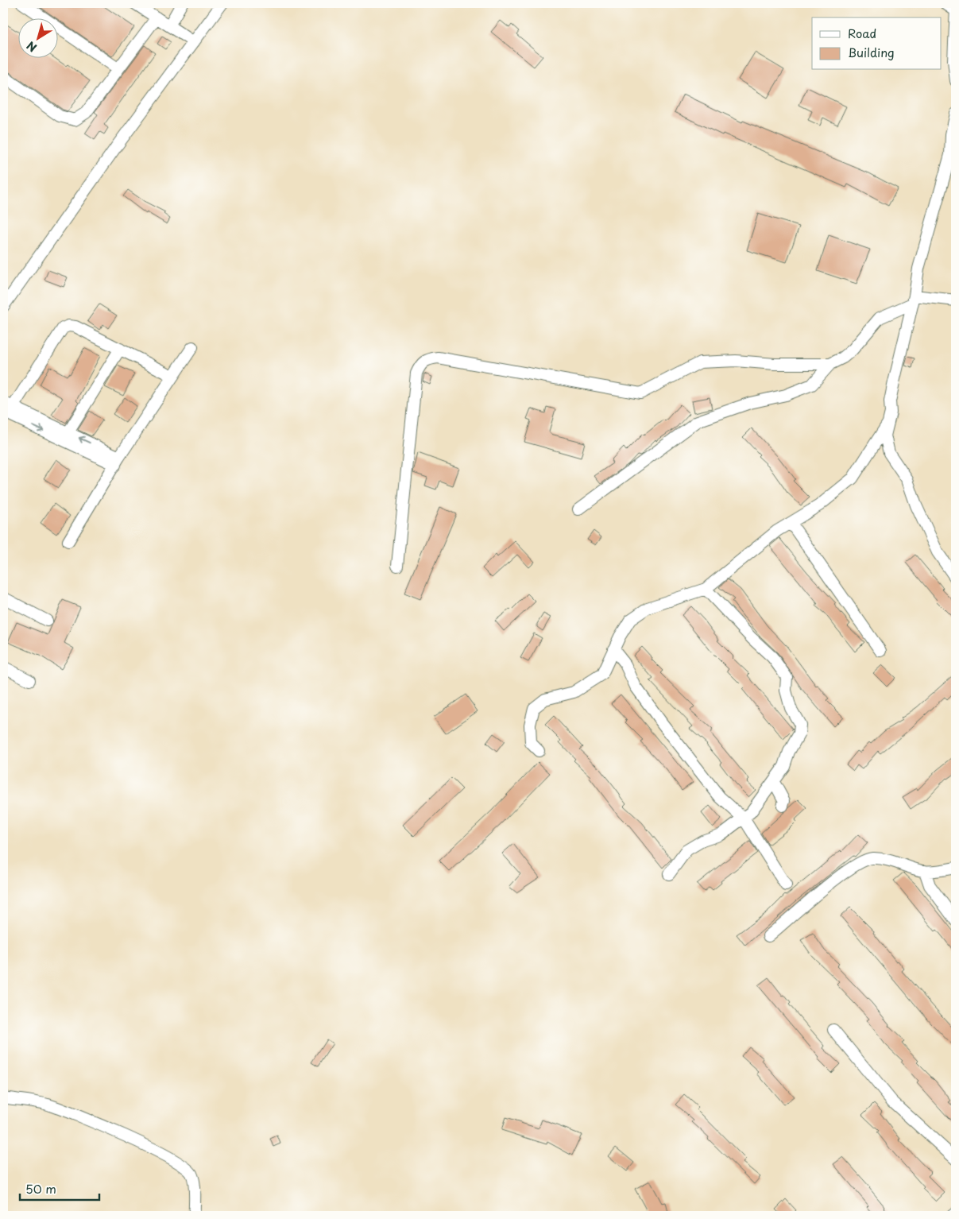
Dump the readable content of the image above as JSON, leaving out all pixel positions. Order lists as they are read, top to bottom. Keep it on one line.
{"legend":["Road","Building"],"scale_bar":"50 m","north":"bottom left"}
